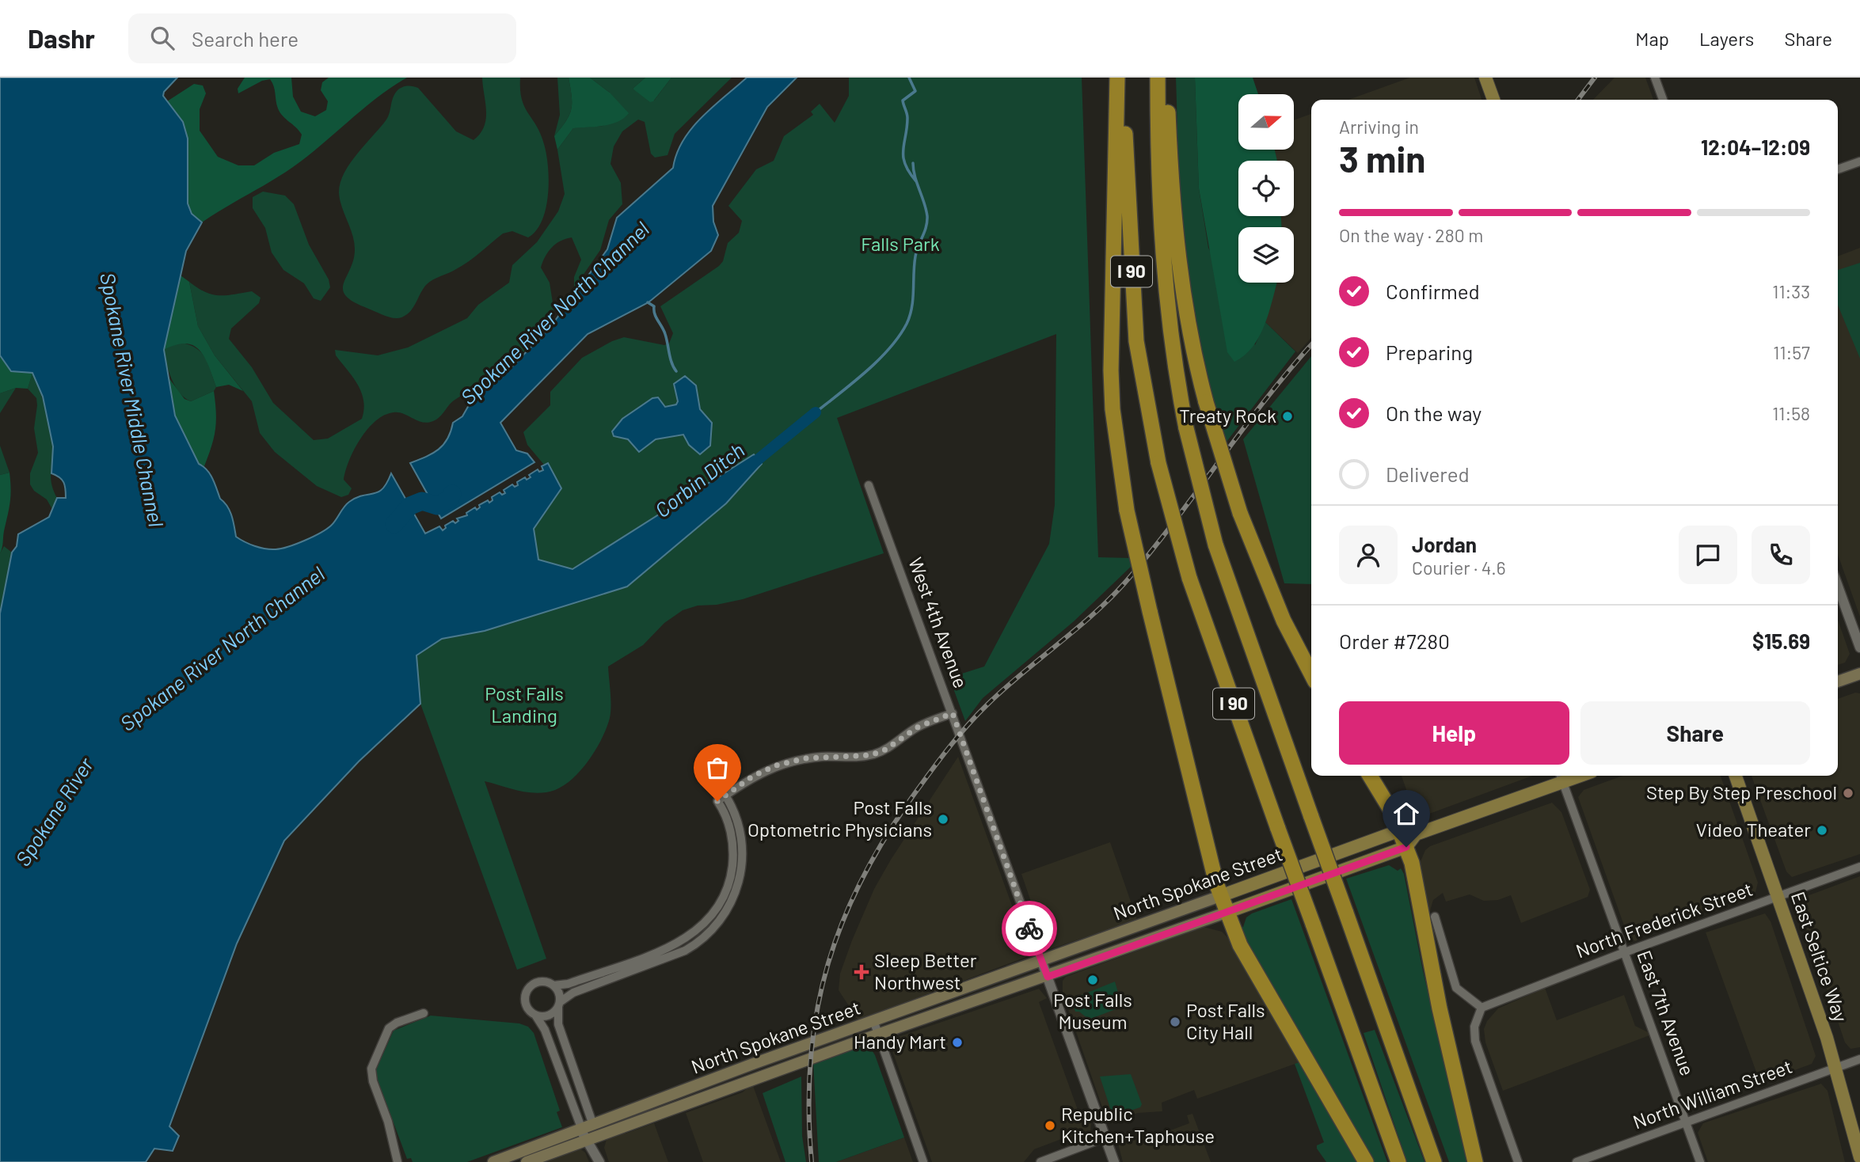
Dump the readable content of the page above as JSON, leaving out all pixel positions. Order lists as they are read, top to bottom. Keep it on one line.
{"streets":{"highway":["I 90"],"main road":["North Spokane Street","East Seltice Way"],"street":["West 4th Avenue","North Frederick Street","East 7th Avenue","North William Street"]},"crossings":[["West 4th Avenue","North Spokane Street"],["North Frederick Street","East Seltice Way"],["North Frederick Street","East 7th Avenue"],["East Seltice Way","North William Street"],["East 7th Avenue","North William Street"]],"water":["Spokane River North Channel","Spokane River Middle Channel","Corbin Ditch","Spokane River"],"parks":["Falls Park","Post Falls Landing"],"places":{"other":["Treaty Rock","Step By Step Preschool","Post Falls Optometric Physicians","Video Theater","Post Falls Museum","Post Falls City Hall","Handy Mart","Republic Kitchen+Taphouse"],"health":["Sleep Better Northwest"]},"north":"right","page":{"header":"Dashr","search":"Search here","nav":["Map","Layers","Share"],"heading":["3 min","Arriving in","12:04–12:09"],"panel":["Jordan","Courier · 4.6","Order #7280","$15.69"],"bar":"On the way · 280 m","list":[["Confirmed","11:33"],["Preparing","11:57"],["On the way","11:58"],"Delivered"],"buttons":["Help","Share"]}}
